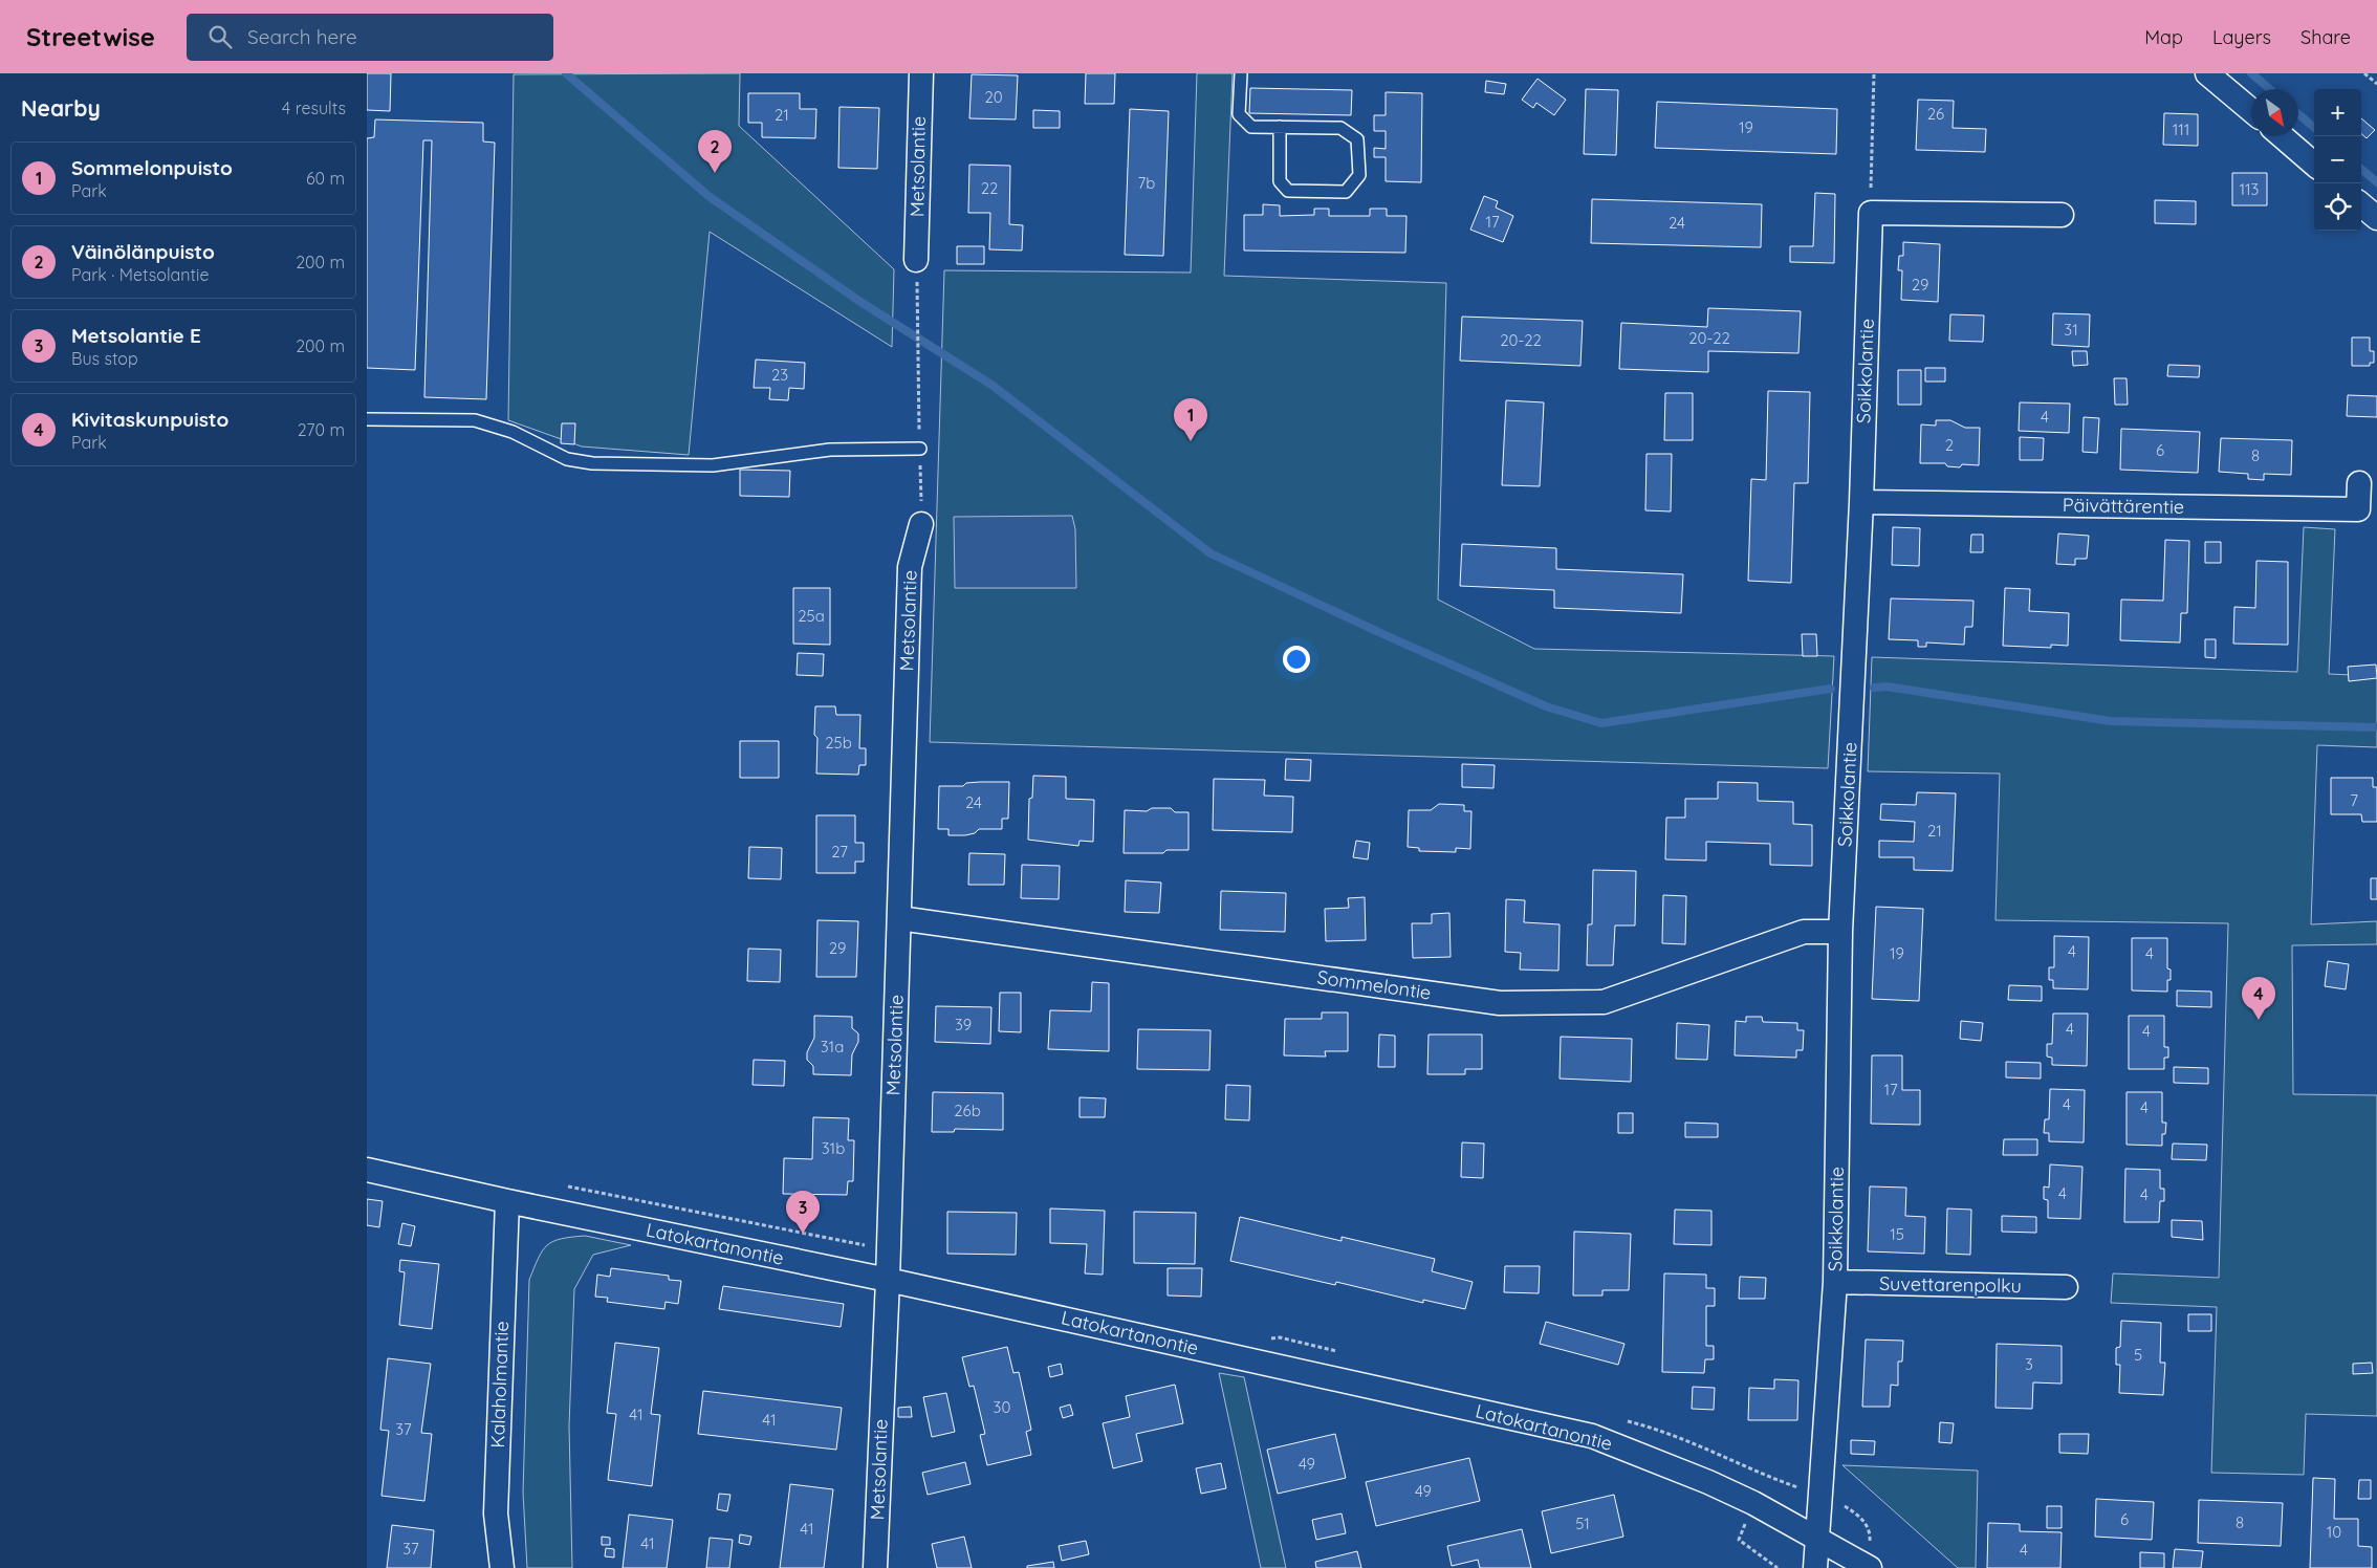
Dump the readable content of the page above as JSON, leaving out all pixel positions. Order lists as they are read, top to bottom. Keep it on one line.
{"streets":{"street":["Metsolantie","Soikkolantie","Päivättärentie","Sommelontie","Latokartanontie","Suvettarenpolku","Kalaholmantie"]},"crossings":[["Metsolantie","Sommelontie"],["Metsolantie","Latokartanontie"],["Soikkolantie","Päivättärentie"],["Soikkolantie","Sommelontie"],["Soikkolantie","Latokartanontie"],["Soikkolantie","Suvettarenpolku"],["Latokartanontie","Kalaholmantie"]],"house_numbers":["20","26","21","19","111","7b","22","113","17","24","29","31","20-22","20-22","23","4","2","6","8","25a","25b","7","24","21","27","29","4","19","4","39","4","4","31a","17","4","4","26b","31b","4","4","15","5","3","30","41","41","37","49","49","6","8","51","41","10","41","37","4"],"north":"bottom right","page":{"header":"Streetwise","search":"Search here","nav":["Map","Layers","Share"],"heading":["Nearby","4 results"],"map_buttons":["+","−"],"pins":["2","1","4","3"],"list":[{"mark":"1","name":"Sommelonpuisto","note":"Park","value":"60 m"},{"mark":"2","name":"Väinölänpuisto","note":"Park · Metsolantie","value":"200 m"},{"mark":"3","name":"Metsolantie E","note":"Bus stop","value":"200 m"},{"mark":"4","name":"Kivitaskunpuisto","note":"Park","value":"270 m"}]}}
